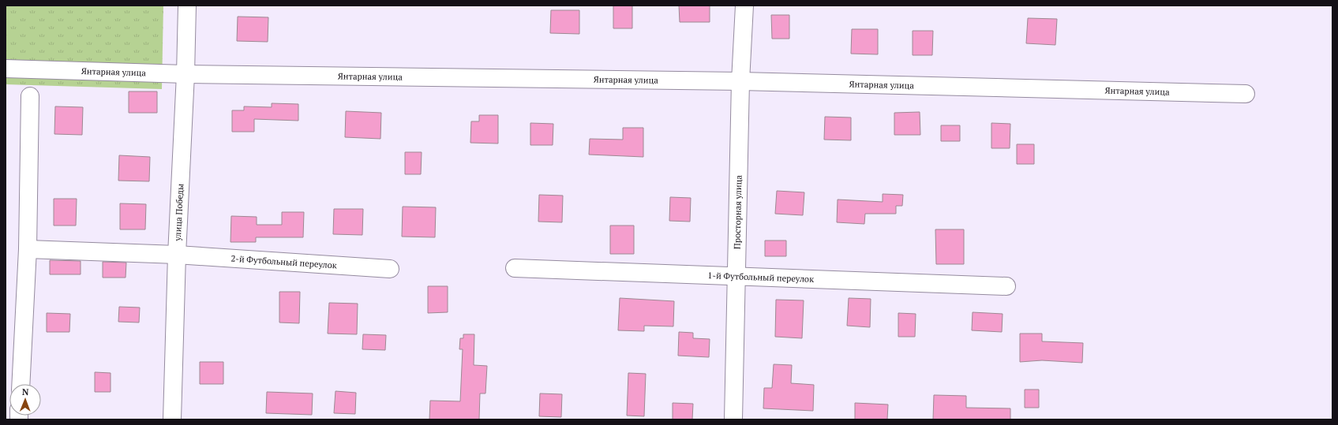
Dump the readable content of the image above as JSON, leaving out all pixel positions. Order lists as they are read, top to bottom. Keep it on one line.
{"streets":{"street":["Янтарная улица","улица Победы","Просторная улица","2-й Футбольный переулок","1-й Футбольный переулок"]},"crossings":[["Янтарная улица","улица Победы"],["Янтарная улица","Просторная улица"],["улица Победы","2-й Футбольный переулок"],["Просторная улица","1-й Футбольный переулок"]],"north":"top"}
